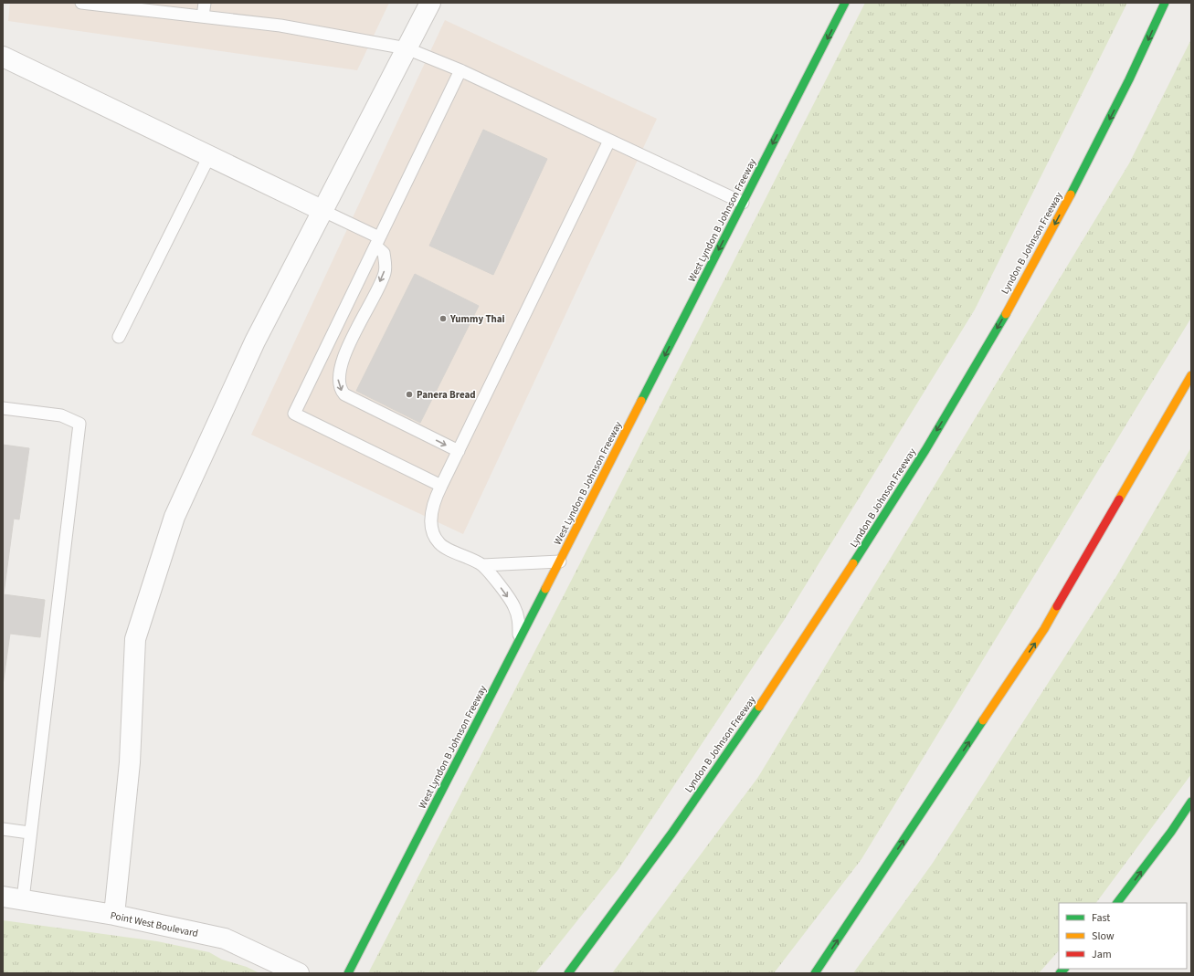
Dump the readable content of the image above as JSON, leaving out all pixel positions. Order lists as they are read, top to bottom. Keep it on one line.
{"streets":{"main road":["West Lyndon B Johnson Freeway","Lyndon B Johnson Freeway"],"street":["Point West Boulevard"]},"one_way":["West Lyndon B Johnson Freeway","Lyndon B Johnson Freeway"],"places":["Yummy Thai","Panera Bread"],"legend":["Fast","Slow","Jam"]}
